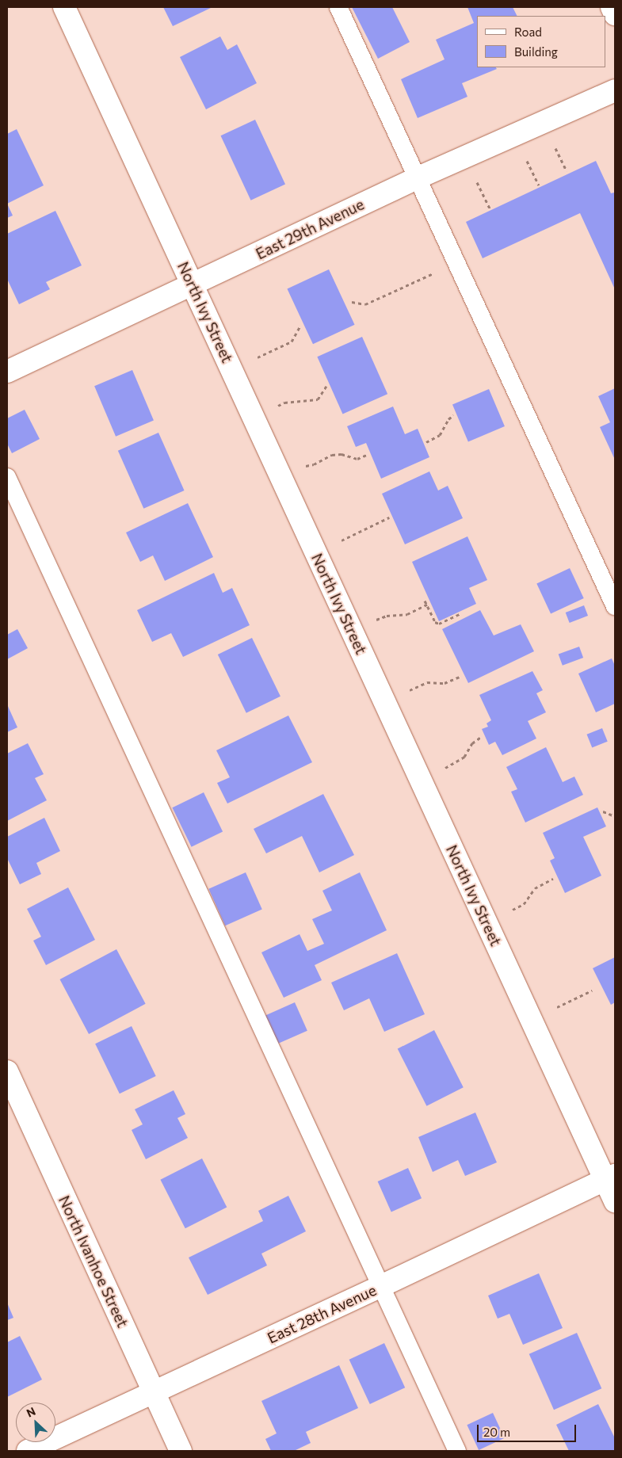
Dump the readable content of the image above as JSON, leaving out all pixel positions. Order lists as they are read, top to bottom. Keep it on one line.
{"streets":{"street":["East 29th Avenue","North Ivy Street","North Ivanhoe Street","East 28th Avenue"]},"crossings":[["East 29th Avenue","North Ivy Street"],["North Ivy Street","East 28th Avenue"],["North Ivanhoe Street","East 28th Avenue"]],"legend":["Road","Building"],"scale_bar":"20 m","north":"top left"}
